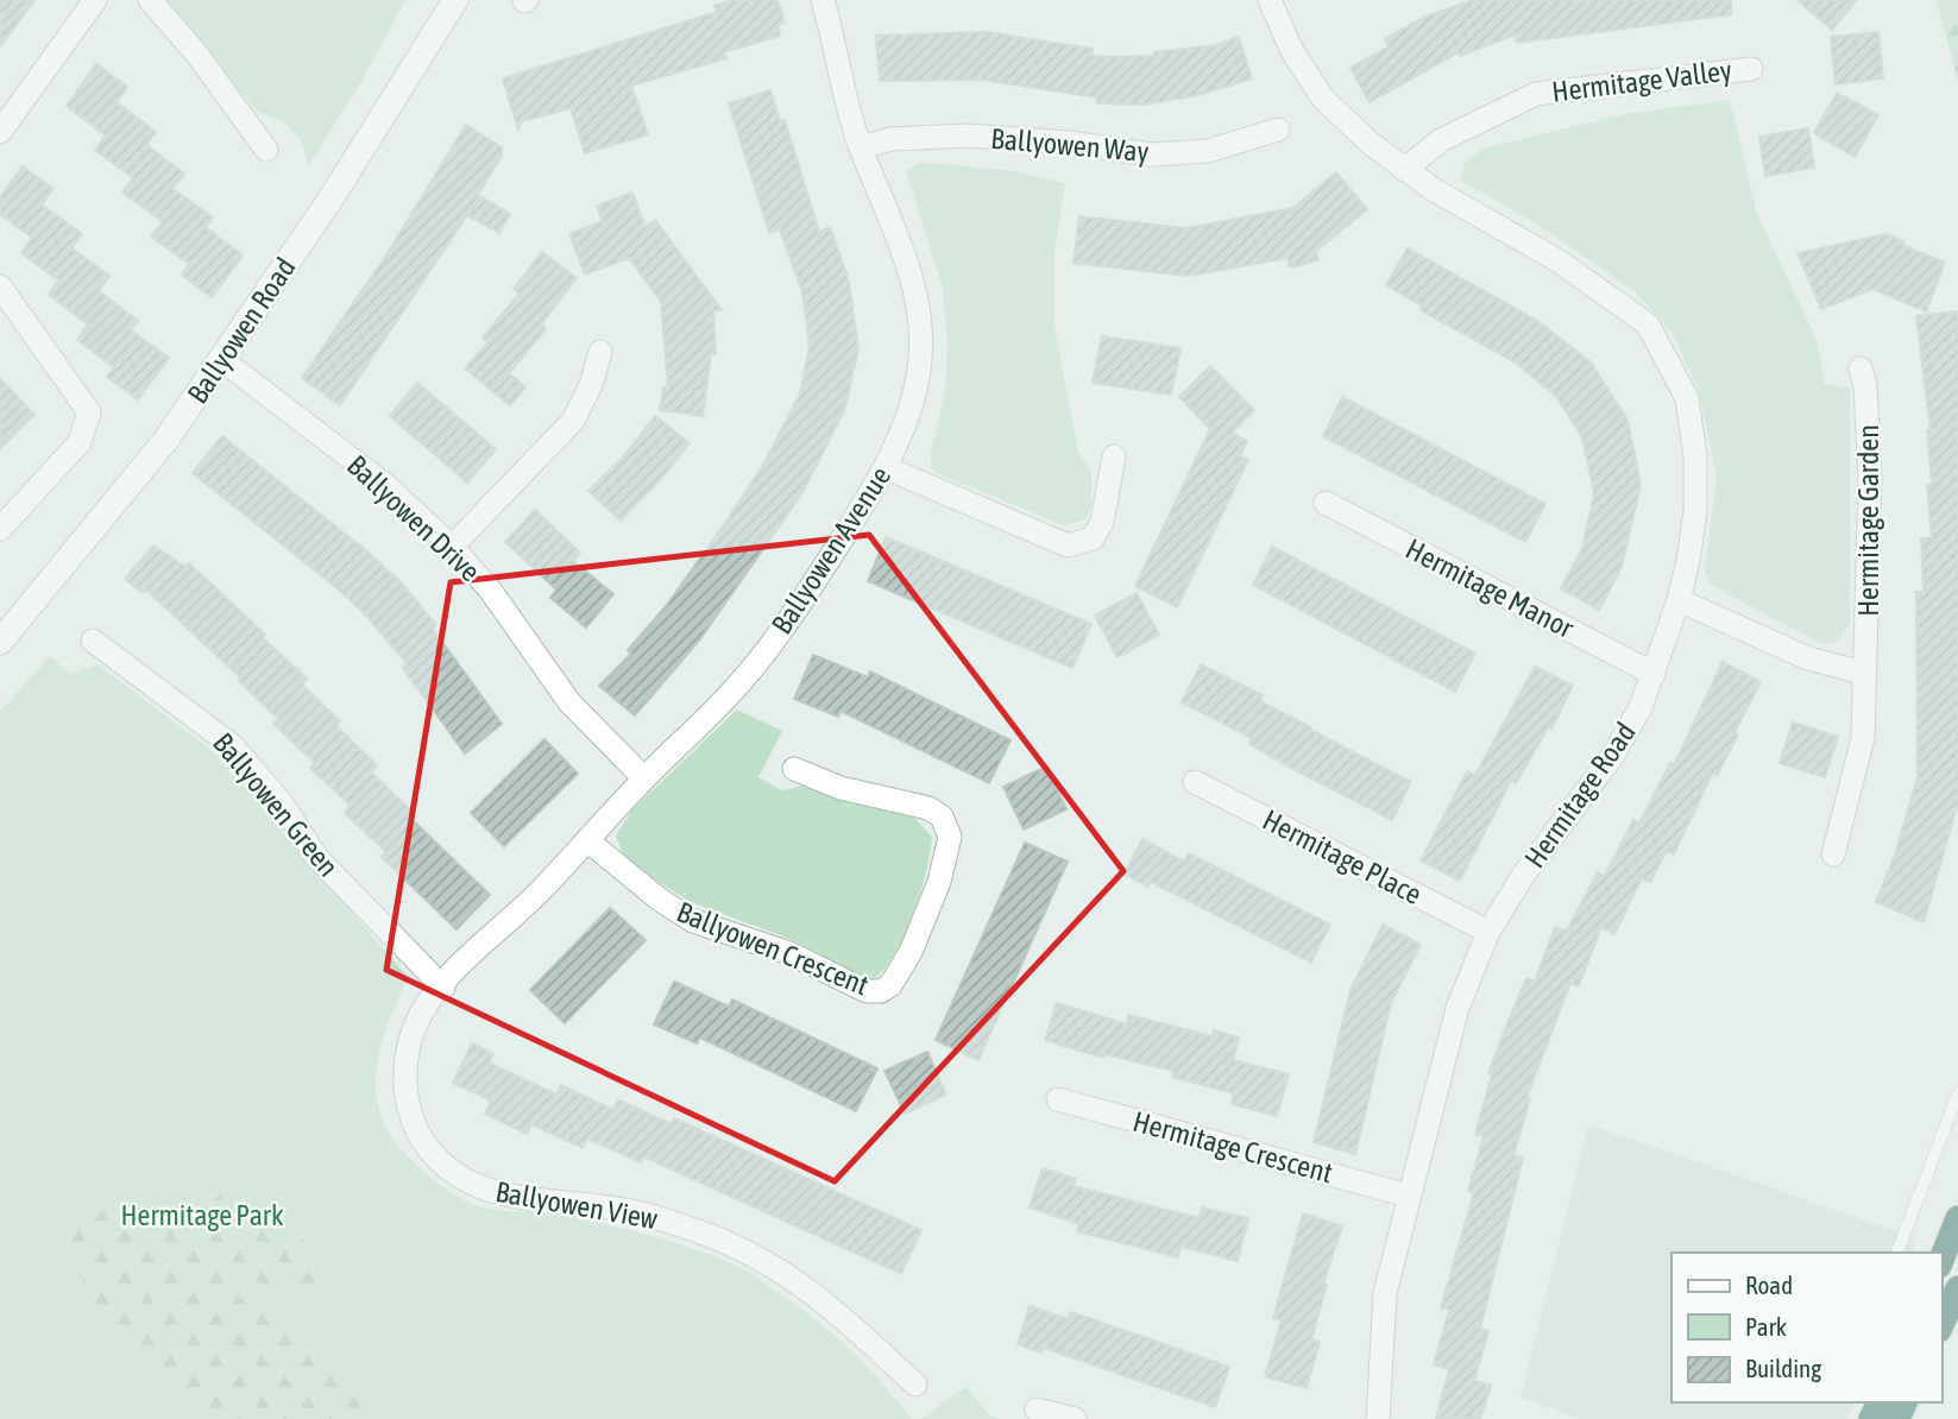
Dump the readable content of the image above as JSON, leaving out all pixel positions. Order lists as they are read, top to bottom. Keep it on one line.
{"streets":{"street":["Hermitage Valley","Ballyowen Way","Ballyowen Road","Ballyowen Drive","Hermitage Garden","Ballyowen Avenue","Hermitage Manor","Hermitage Road","Ballyowen Green","Hermitage Place","Ballyowen Crescent","Hermitage Crescent","Ballyowen View"]},"crossings":[["Hermitage Valley","Hermitage Road"],["Ballyowen Way","Ballyowen Avenue"],["Ballyowen Road","Ballyowen Drive"],["Ballyowen Drive","Ballyowen Avenue"],["Ballyowen Avenue","Ballyowen Green"],["Ballyowen Avenue","Ballyowen Crescent"],["Ballyowen Avenue","Ballyowen View"],["Hermitage Manor","Hermitage Road"],["Hermitage Road","Hermitage Place"],["Hermitage Road","Hermitage Crescent"],["Ballyowen Green","Ballyowen View"]],"parks":["Hermitage Park"],"legend":["Road","Park","Building"]}
